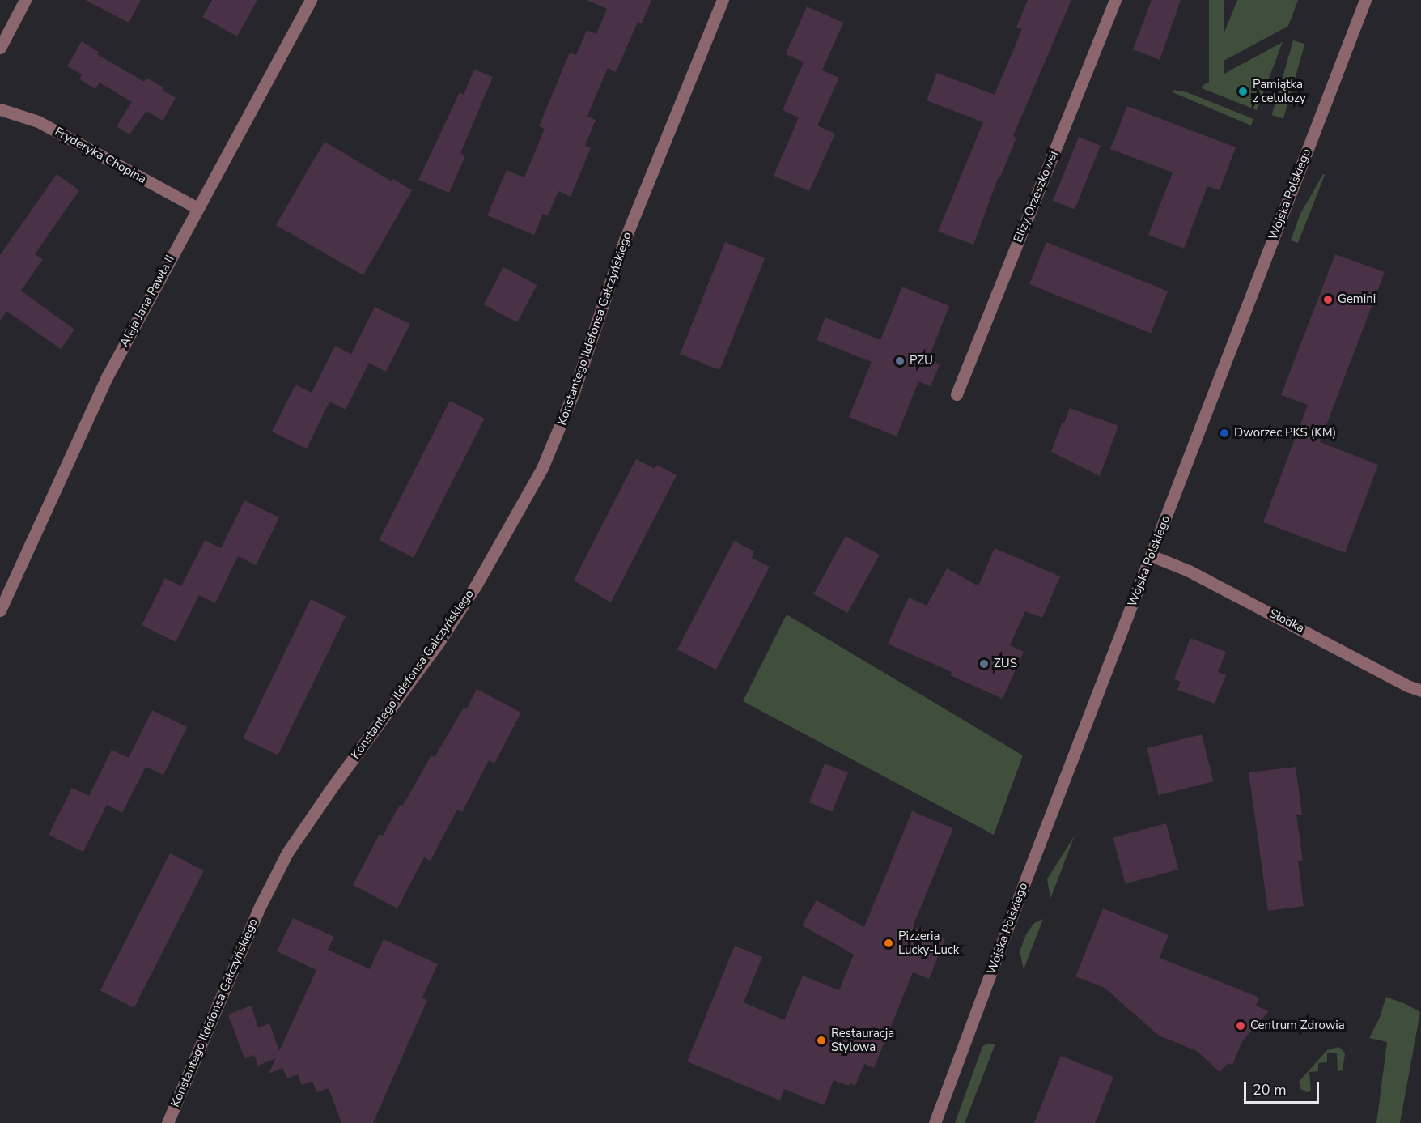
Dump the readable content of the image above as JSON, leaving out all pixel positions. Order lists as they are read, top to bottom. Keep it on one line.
{"streets":{"street":["Fryderyka Chopina","Wojska Polskiego","Elizy Orzeszkowej","Aleja Jana Pawła II","Konstantego Ildefonsa Gałczyńskiego","Słodka"]},"crossings":[["Fryderyka Chopina","Aleja Jana Pawła II"],["Wojska Polskiego","Słodka"]],"places":["Pamiątka z celulozy","Gemini","PZU","Dworzec PKS (KM)","ZUS","Pizzeria Lucky-Luck","Centrum Zdrowia","Restauracja Stylowa"],"scale_bar":"20 m"}
